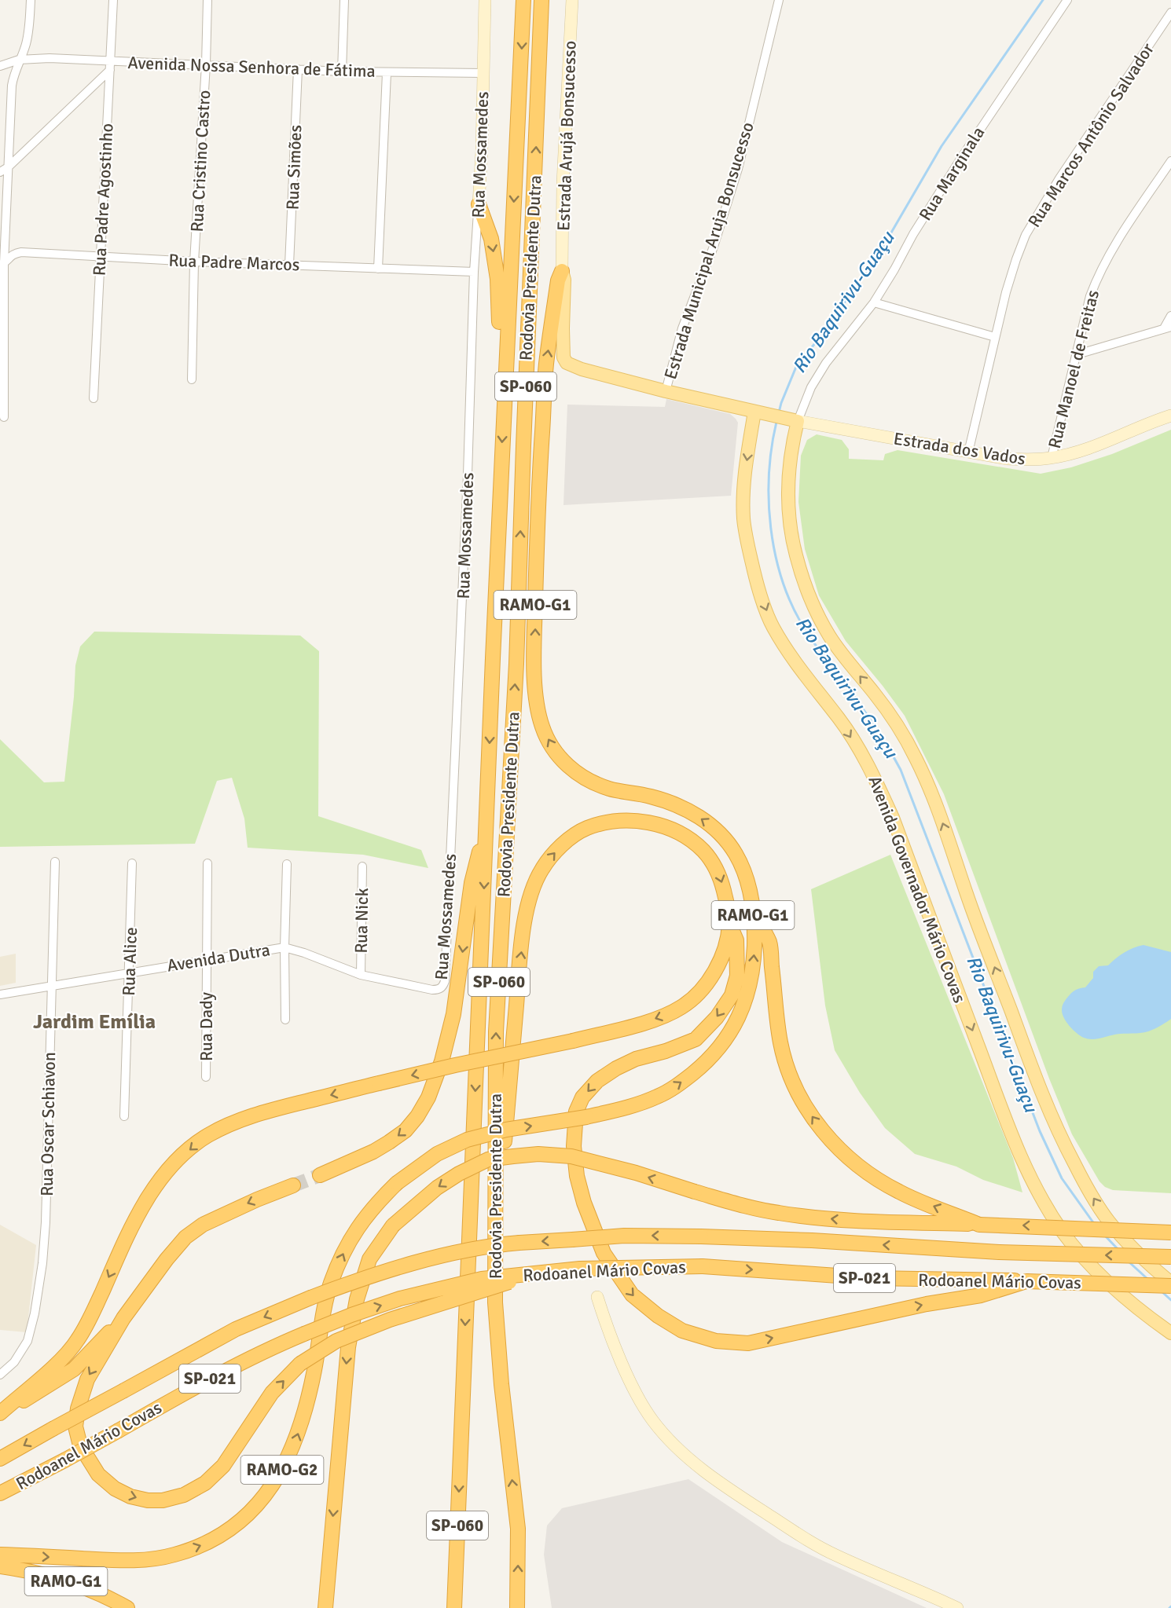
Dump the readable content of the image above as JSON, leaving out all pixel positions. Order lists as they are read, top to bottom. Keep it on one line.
{"streets":{"highway":["Rodovia Presidente Dutra","SP-060","RAMO-G1","Rodoanel Mário Covas","SP-021","RAMO-G2"],"main road":["Avenida Governador Mário Covas"],"street":["Avenida Nossa Senhora de Fátima","Rua Marcos Antônio Salvador","Estrada Arujá Bonsucesso","Rua Mossamedes","Rua Cristino Castro","Rua Simões","Rua Marginala","Rua Padre Agostinho","Estrada Municipal Aruja Bonsucesso","Rua Padre Marcos","Rua Manoel de Freitas","Estrada dos Vados","Rua Nick","Avenida Dutra","Rua Alice","Rua Dady","Rua Oscar Schiavon"]},"crossings":[["Avenida Nossa Senhora de Fátima","Rua Mossamedes"],["Avenida Nossa Senhora de Fátima","Rua Cristino Castro"],["Avenida Nossa Senhora de Fátima","Rua Simões"],["Avenida Nossa Senhora de Fátima","Rua Padre Agostinho"],["Rua Marcos Antônio Salvador","Estrada dos Vados"],["Estrada Arujá Bonsucesso","RAMO-G1"],["Rua Mossamedes","Rua Padre Marcos"],["Rua Mossamedes","Avenida Dutra"],["Rua Cristino Castro","Rua Padre Marcos"],["Rua Simões","Rua Padre Marcos"],["Rua Marginala","Estrada dos Vados"],["Rua Padre Agostinho","Rua Padre Marcos"],["Rua Manoel de Freitas","Estrada dos Vados"],["RAMO-G1","RAMO-G2"],["Rua Nick","Avenida Dutra"],["Avenida Dutra","Rua Alice"],["Avenida Dutra","Rua Dady"],["Avenida Dutra","Rua Oscar Schiavon"]],"districts":["Jardim Emília"],"water":["Rio Baquirivu-Guaçu"]}
